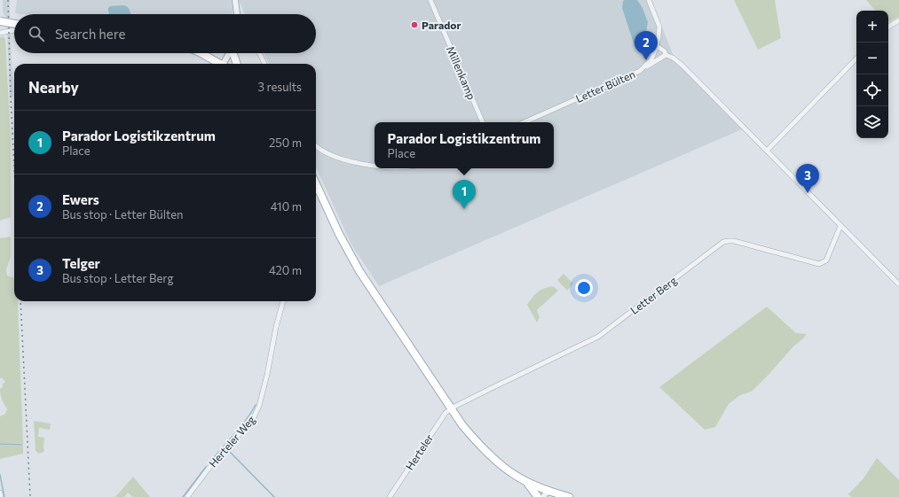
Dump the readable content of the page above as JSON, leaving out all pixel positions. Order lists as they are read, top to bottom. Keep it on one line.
{"streets":{"street":["Millenkamp","Letter Bülten","Letter Berg","Herteler Weg","Herteler"]},"crossings":[["Letter Berg","Herteler"]],"places":["Parador"],"page":{"map_buttons":["+","−"],"search":"Search here","pins":["2","3","1"],"heading":["Nearby","3 results"],"list":[{"mark":"1","name":"Parador Logistikzentrum","note":"Place","value":"250 m"},{"mark":"2","name":"Ewers","note":"Bus stop · Letter Bülten","value":"410 m"},{"mark":"3","name":"Telger","note":"Bus stop · Letter Berg","value":"420 m"}],"popup":["Parador Logistikzentrum","Place"]}}
